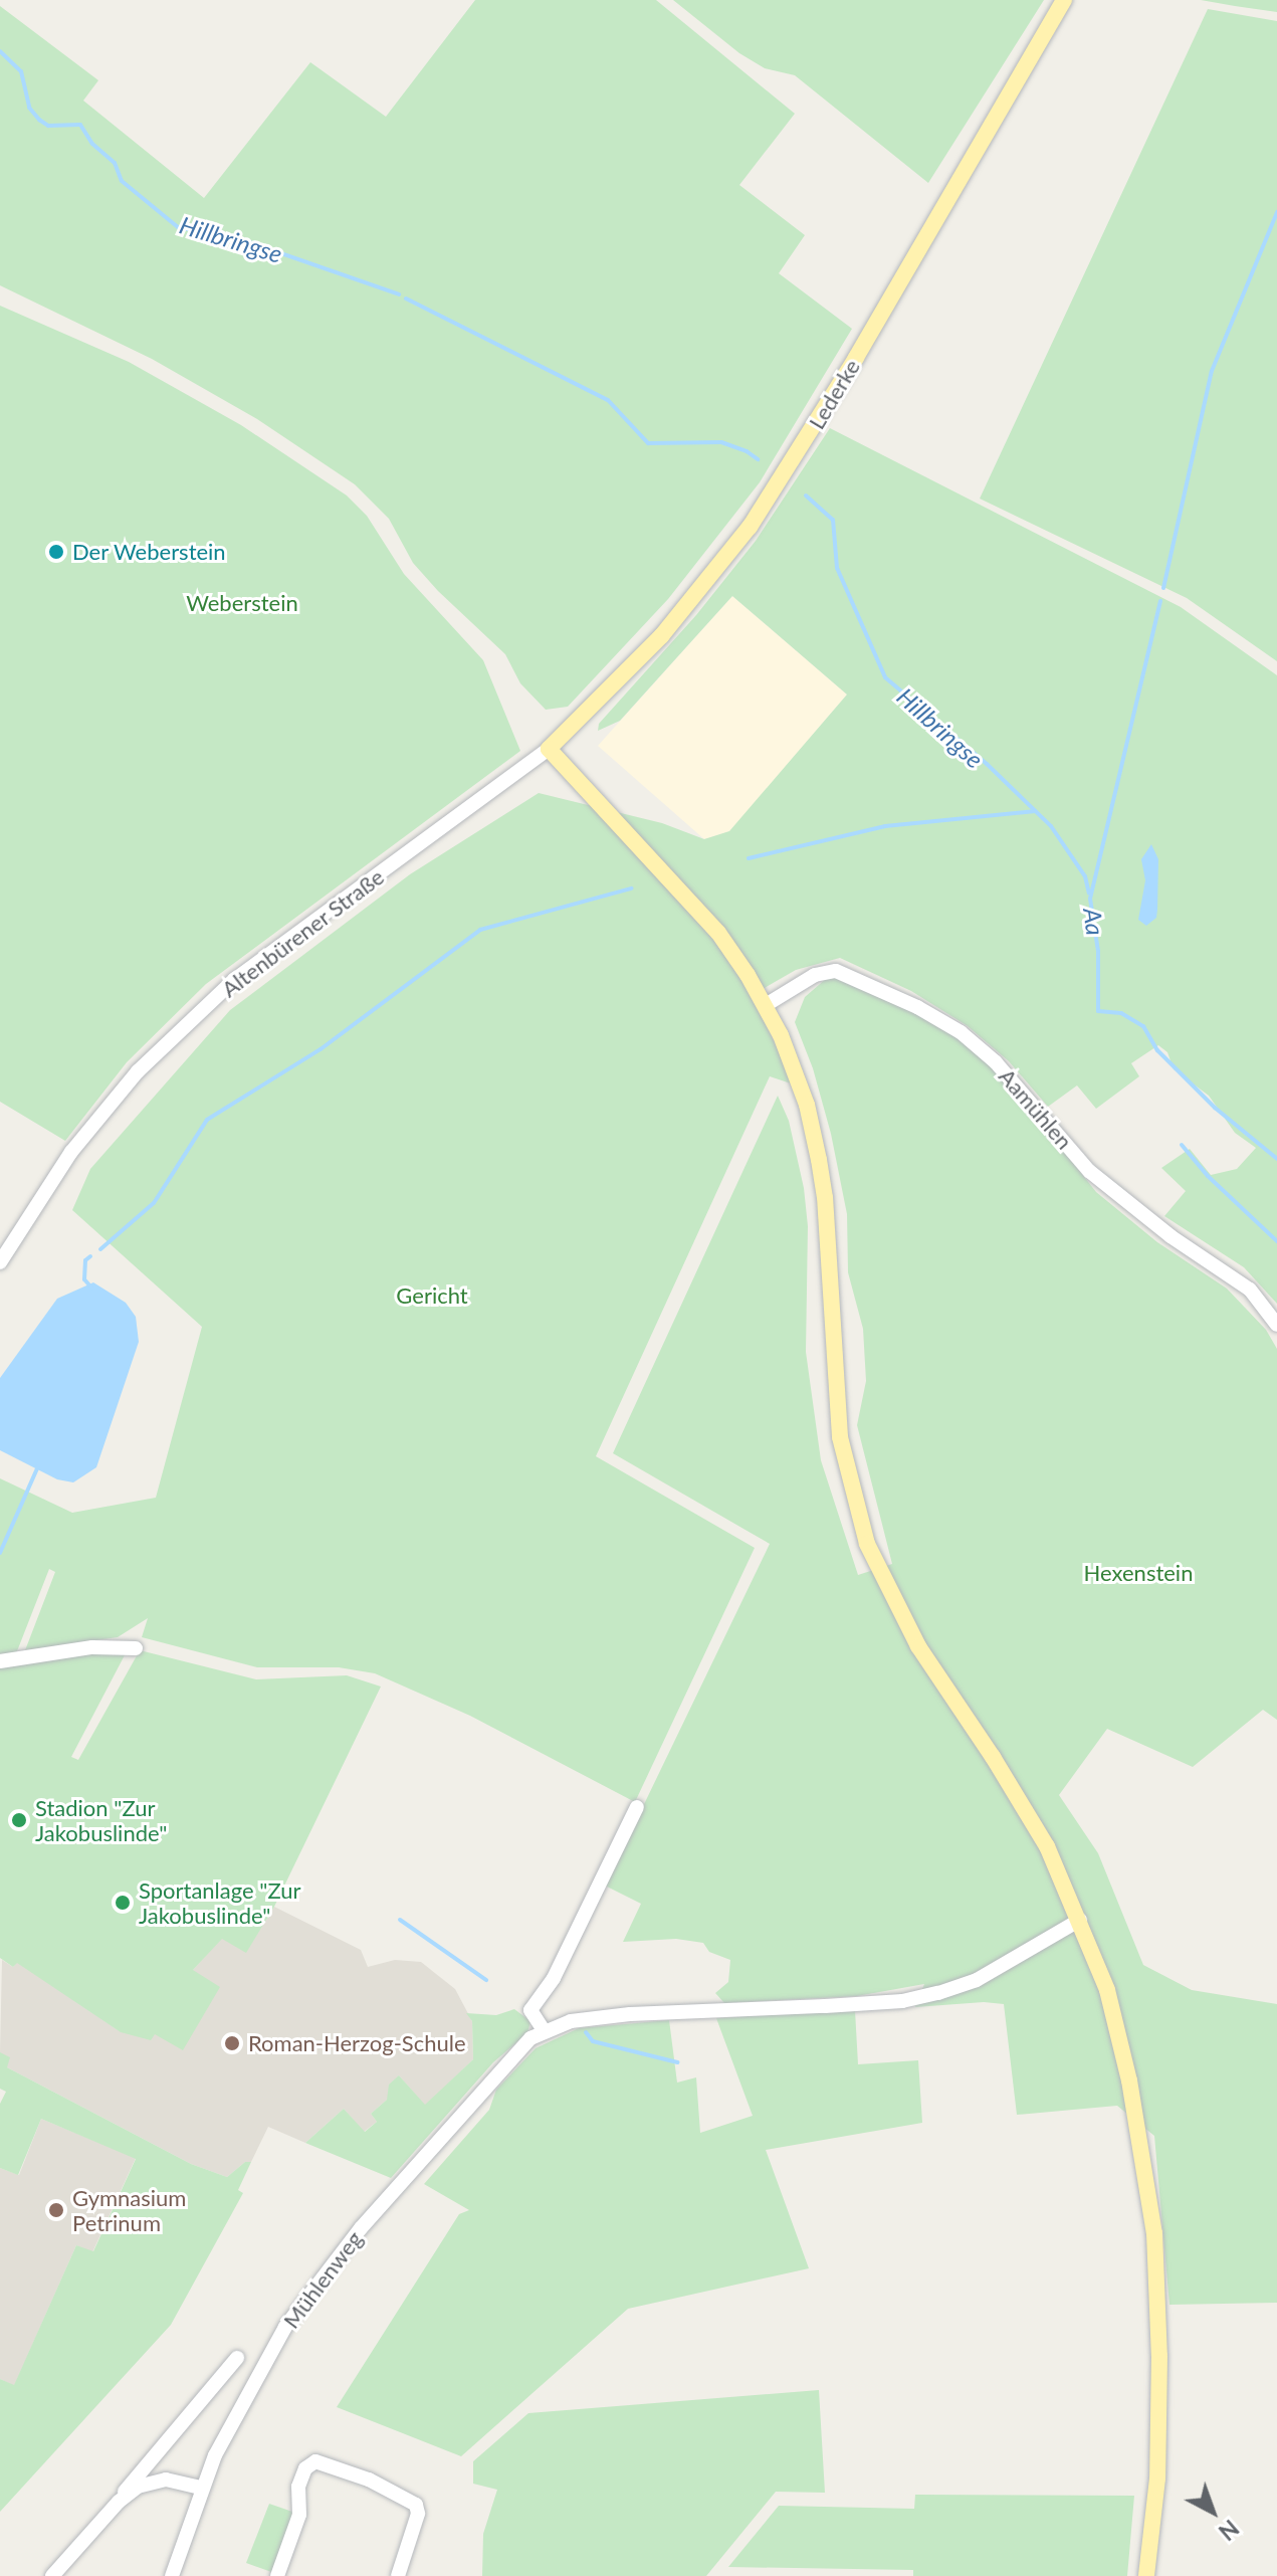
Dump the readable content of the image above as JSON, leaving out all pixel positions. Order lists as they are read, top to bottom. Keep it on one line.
{"streets":{"main road":["Lederke"],"street":["Altenbürener Straße","Aamühlen","Mühlenweg"]},"crossings":[["Lederke","Altenbürener Straße"]],"water":["Hillbringse","Aa"],"parks":["Weberstein","Gericht","Hexenstein"],"places":["Der Weberstein","Stadion \"Zur Jakobuslinde\"","Sportanlage \"Zur Jakobuslinde\"","Roman-Herzog-Schule","Gymnasium Petrinum"],"north":"bottom right"}
